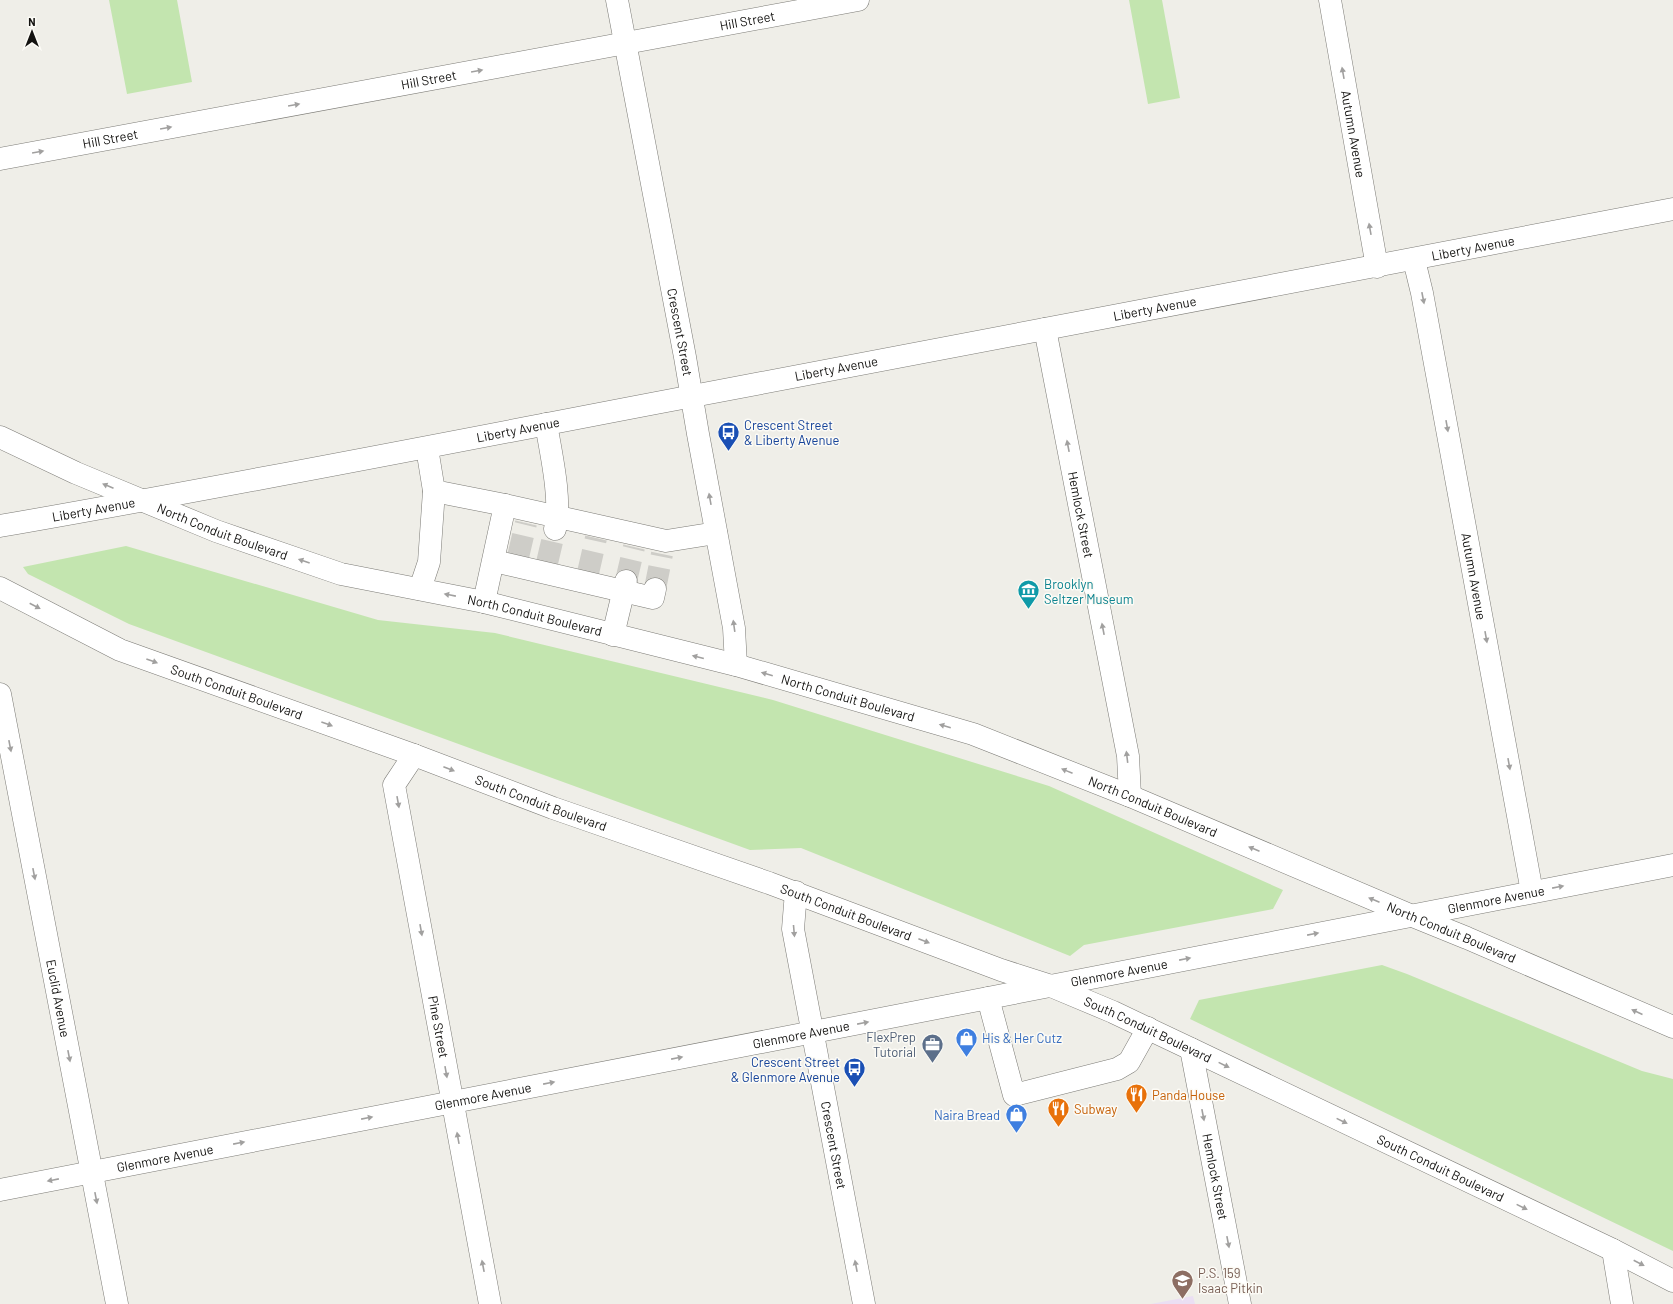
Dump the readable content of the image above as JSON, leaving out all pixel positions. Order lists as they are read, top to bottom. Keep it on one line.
{"streets":{"street":["Hill Street","Autumn Avenue","Liberty Avenue","Crescent Street","Hemlock Street","North Conduit Boulevard","South Conduit Boulevard","Glenmore Avenue","Euclid Avenue","Pine Street"]},"crossings":[["Hill Street","Crescent Street"],["Autumn Avenue","Liberty Avenue"],["Autumn Avenue","Glenmore Avenue"],["Liberty Avenue","Crescent Street"],["Liberty Avenue","Hemlock Street"],["Liberty Avenue","North Conduit Boulevard"],["Crescent Street","North Conduit Boulevard"],["Crescent Street","South Conduit Boulevard"],["Crescent Street","Glenmore Avenue"],["Hemlock Street","North Conduit Boulevard"],["Hemlock Street","South Conduit Boulevard"],["North Conduit Boulevard","Glenmore Avenue"],["South Conduit Boulevard","Glenmore Avenue"],["South Conduit Boulevard","Pine Street"],["Glenmore Avenue","Euclid Avenue"],["Glenmore Avenue","Pine Street"]],"one_way":["Hill Street","North Conduit Boulevard","South Conduit Boulevard","Glenmore Avenue","Euclid Avenue"],"places":{"bus stop":["Crescent Street & Liberty Avenue","Crescent Street & Glenmore Avenue"],"museum":["Brooklyn Seltzer Museum"],"shop":["His & Her Cutz","Naira Bread"],"office":["FlexPrep Tutorial"],"restaurant":["Panda House","Subway"],"school or university":["P.S. 159 Isaac Pitkin"]},"north":"top"}
